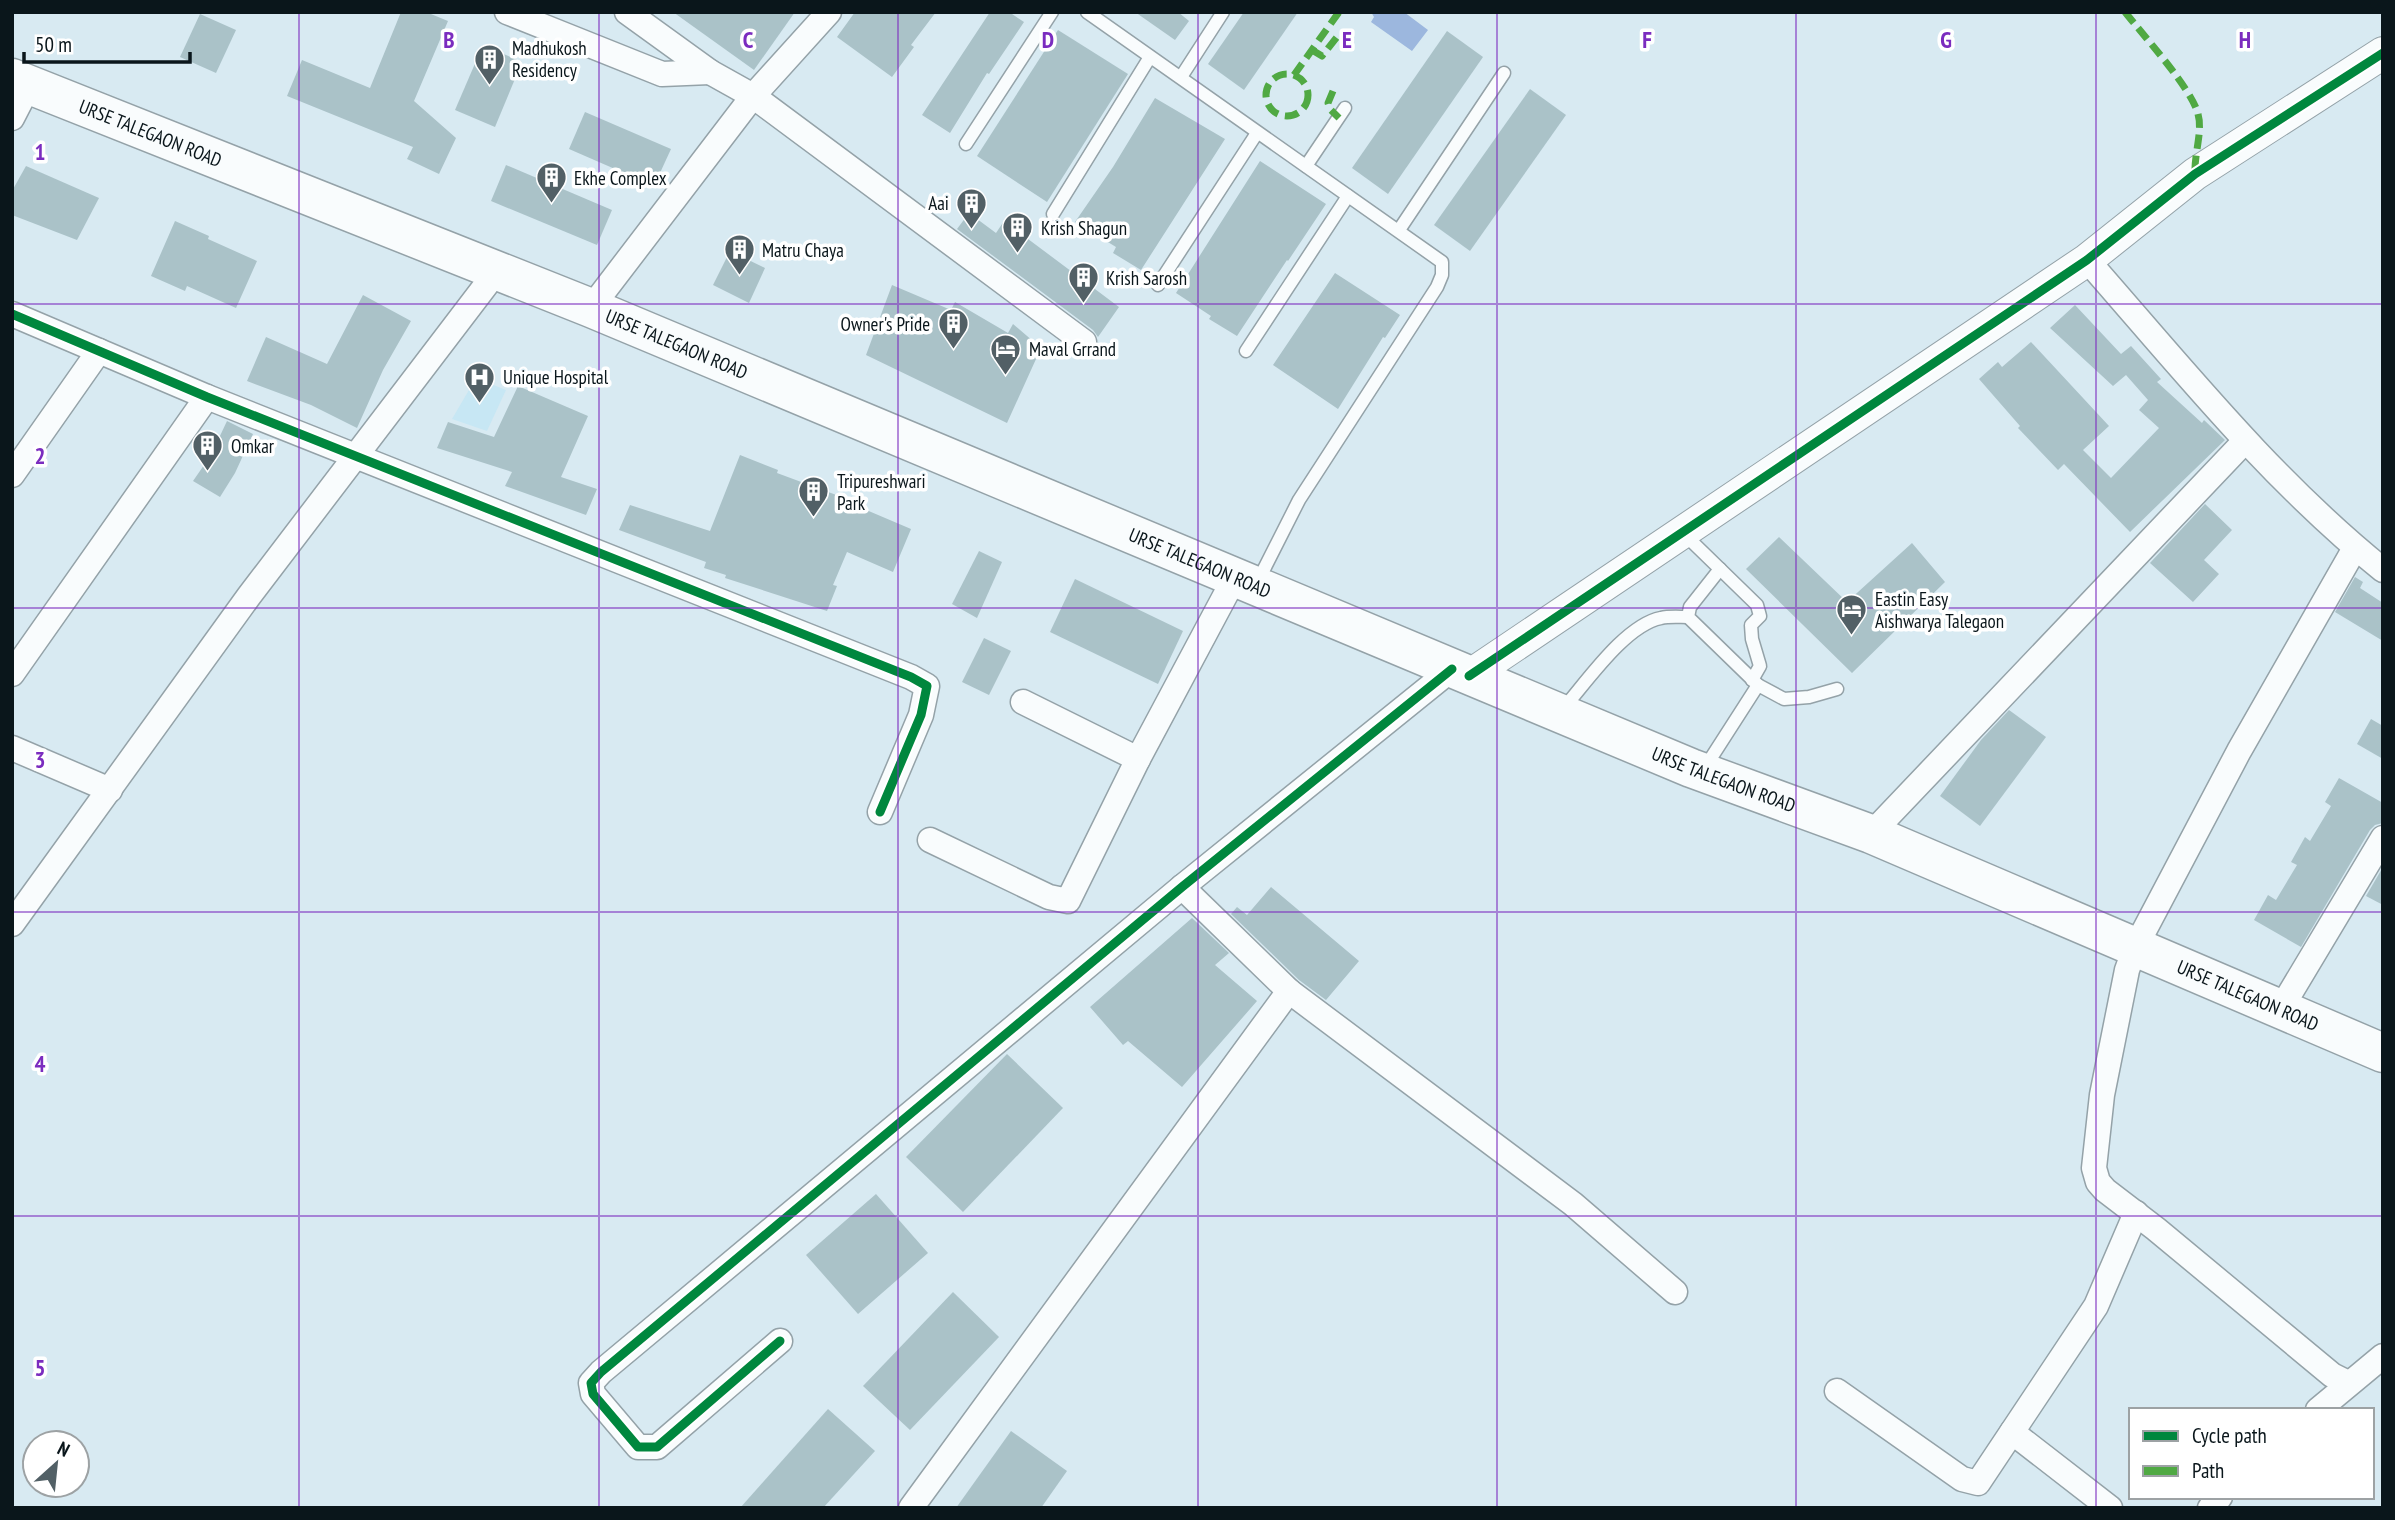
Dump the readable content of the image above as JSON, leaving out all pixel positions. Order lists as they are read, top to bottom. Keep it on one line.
{"streets":{"highway":["URSE TALEGAON ROAD"]},"places":{"building":["Madhukosh Residency","Ekhe Complex","Aai","Krish Shagun","Matru Chaya","Krish Sarosh","Owner's Pride","Omkar","Tripureshwari Park"],"hotel":["Maval Grrand","Eastin Easy Aishwarya Talegaon"],"hospital":["Unique Hospital"]},"legend":["Cycle path","Path"],"scale_bar":"50 m","north":"top right","grid":{"columns":["B","C","D","E","F","G","H"],"rows":["1","2","3","4","5"]}}
